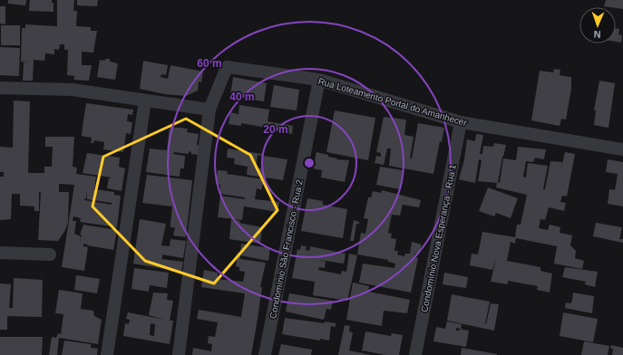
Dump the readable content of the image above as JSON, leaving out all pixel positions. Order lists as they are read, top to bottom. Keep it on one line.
{"streets":{"street":["Rua Loteamento Portal do Amanhecer","Condomínio Nova Esperança - Rua 1","Condomínio São Francisco - Rua 2"]},"crossings":[["Rua Loteamento Portal do Amanhecer","Condomínio Nova Esperança - Rua 1"],["Rua Loteamento Portal do Amanhecer","Condomínio São Francisco - Rua 2"]],"north":"bottom","rings":["60 m","40 m","20 m"]}
